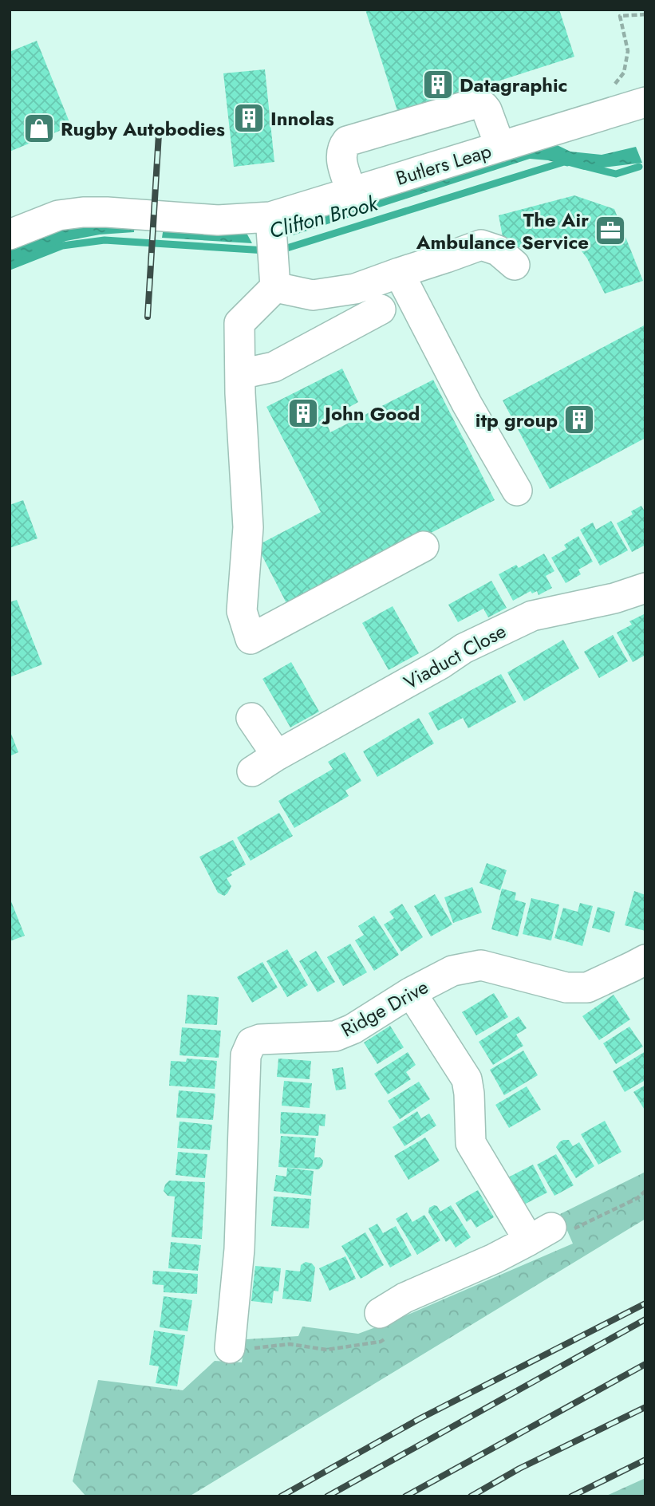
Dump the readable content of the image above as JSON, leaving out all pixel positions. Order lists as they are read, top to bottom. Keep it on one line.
{"streets":{"street":["Butlers Leap","Viaduct Close","Ridge Drive"]},"water":["Clifton Brook"],"places":{"building":["Datagraphic","Innolas","John Good","itp group"],"shop":["Rugby Autobodies"],"office":["The Air Ambulance Service"]}}
